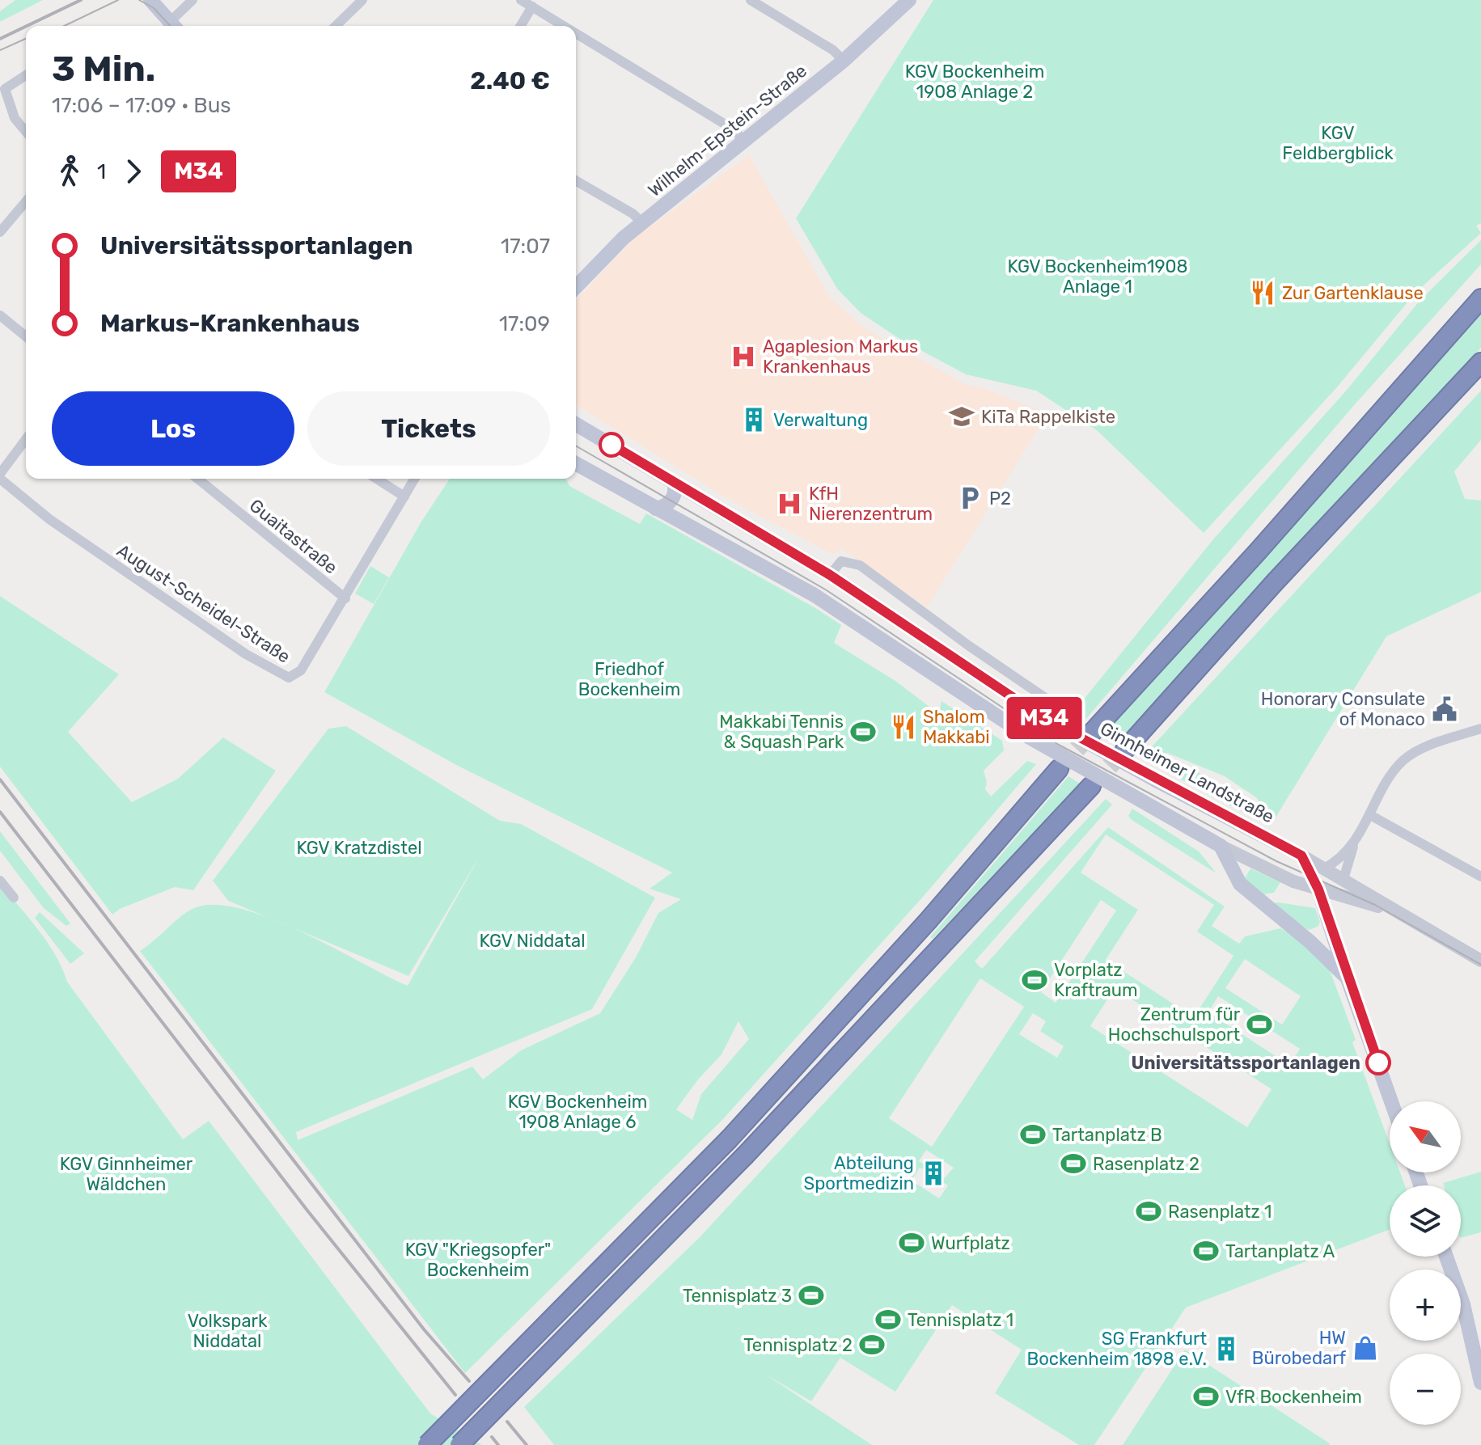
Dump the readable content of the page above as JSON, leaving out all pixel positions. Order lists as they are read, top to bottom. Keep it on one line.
{"streets":{"main road":["Wilhelm-Epstein-Straße","Ginnheimer Landstraße"],"street":["Guaitastraße","August-Scheidel-Straße"]},"crossings":[["Guaitastraße","August-Scheidel-Straße"]],"parks":["KGV Bockenheim 1908 Anlage 2","KGV Feldbergblick","KGV Bockenheim1908 Anlage 1","Friedhof Bockenheim","KGV Kratzdistel","KGV Niddatal","KGV Bockenheim 1908 Anlage 6","KGV Ginnheimer Wäldchen","KGV \"Kriegsopfer\" Bockenheim","Volkspark Niddatal"],"places":{"restaurant":["Zur Gartenklause","Shalom Makkabi"],"hospital":["Agaplesion Markus Krankenhaus","KfH Nierenzentrum"],"school or university":["KiTa Rappelkiste"],"building":["Verwaltung","Abteilung Sportmedizin","SG Frankfurt Bockenheim 1898 e.V."],"parking":["P2"],"public building":["Honorary Consulate of Monaco"],"sports":["Makkabi Tennis & Squash Park","Vorplatz Kraftraum","Zentrum für Hochschulsport","Tartanplatz B","Rasenplatz 2","Rasenplatz 1","Wurfplatz","Tartanplatz A","Tennisplatz 3","Tennisplatz 1","Tennisplatz 2","VfR Bockenheim"],"other":["Universitätssportanlagen"],"shop":["HW Bürobedarf"]},"lines":["bus line M34"],"north":"top left","page":{"on_map":"M34","heading":["3 Min.","17:06 – 17:09 · Bus","2.40 €"],"legs":["1","M34"],"list":[{"name":"Universitätssportanlagen","value":"17:07"},{"name":"Markus-Krankenhaus","value":"17:09"}],"buttons":["Los","Tickets"],"map_buttons":["+","−"]}}
